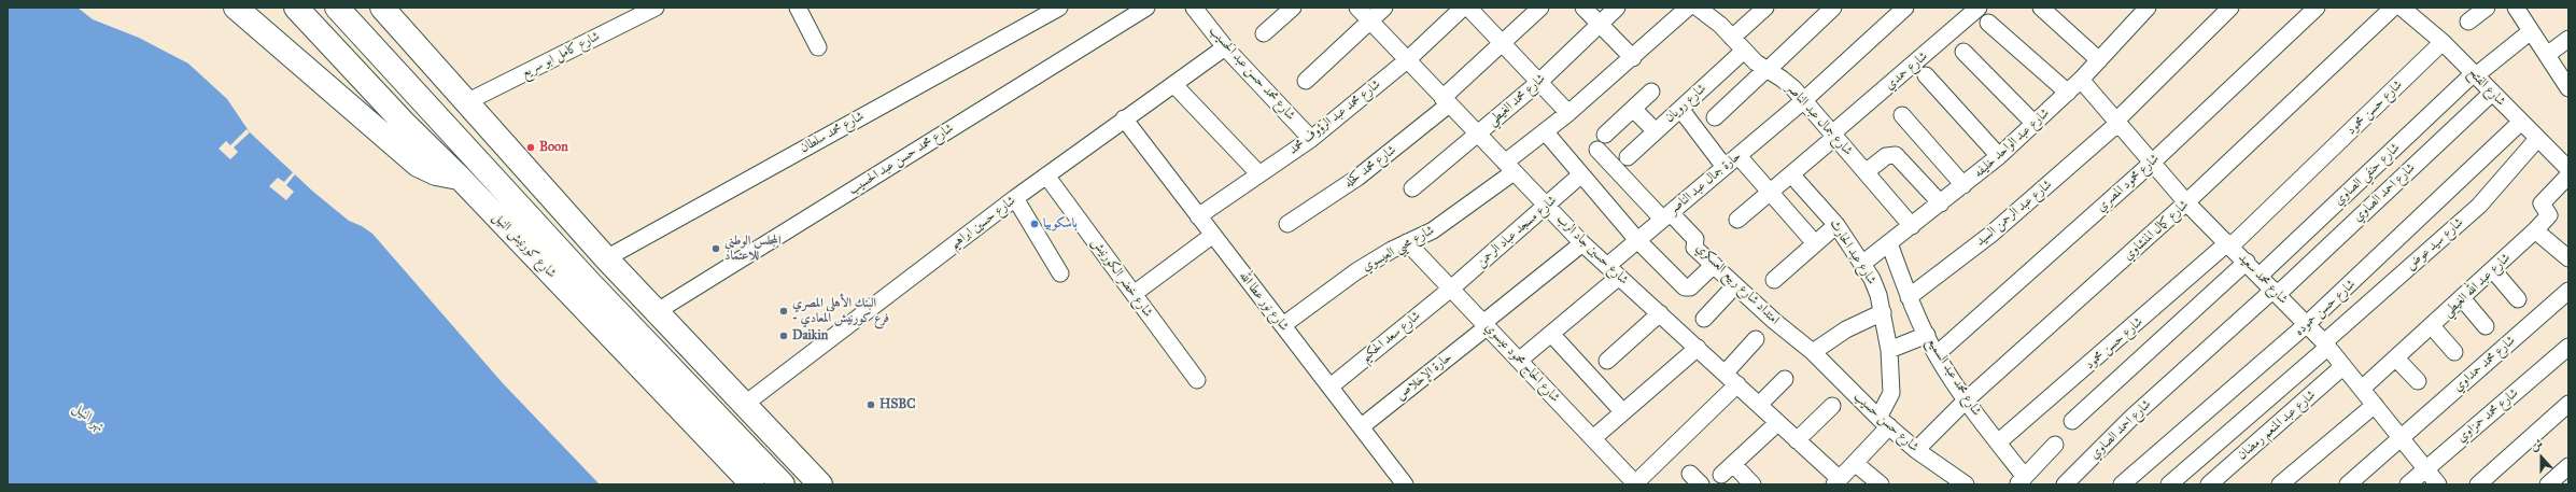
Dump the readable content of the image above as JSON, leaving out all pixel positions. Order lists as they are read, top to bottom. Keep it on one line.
{"streets":{"highway":["شارع كورنيش النيل"],"street":["شارع كامل ابو سريع","شارع حمدي","شارع محمد حسن عبد الحسيب","شارع الفتح","شارع محمد الغيطي","شارع رويان","شارع حسن محمود","شارع محمد عبد الرؤوف محمد","شارع جمال عبد الناصر","شارع محمد سلطان","شارع عبد الواحد خليفه","شارع محمد كحله","شارع حنفي الصاوي","حارة جمال عبد الناصر","شارع محمود المصري","شارع احمد الصاوي","شارع عبد الرحمن السيد","شارع حسين ابراهيم","شارع كمال المنشاوي","شارع مسجد عباد الرحمن","شارع سيد عوض","شارع محيي العيسوي","شارع حسين جاد الرب","شارع عبد الحارث","شارع خضر الكورنيش","شارع محمد سعيد","امتداد شارع ربيع العسكري","شارع عبد الله الغيطي","شارع نور عطا الله","شارع حسن حموده","شارع سعد الحكيم","شارع الحاج محمود عيسوي","شارع محمد حمداوي","حارة الإخلاص","شارع محمد عبد السميع","شارع محمد حمزاوي","شارع حسن حسيب","شارع عبد المنعم رمضان"]},"crossings":[["شارع حمدي","شارع جمال عبد الناصر"],["شارع حمدي","شارع عبد الحارث"],["شارع محمد حسن عبد الحسيب","شارع محمد عبد الرؤوف محمد"],["شارع محمد حسن عبد الحسيب","شارع حسين ابراهيم"],["شارع الفتح","شارع حسن محمود"],["شارع الفتح","شارع حنفي الصاوي"],["شارع الفتح","شارع احمد الصاوي"],["شارع الفتح","شارع سيد عوض"],["شارع الفتح","شارع حسن حموده"],["شارع محمد الغيطي","شارع حسين جاد الرب"],["شارع رويان","شارع جمال عبد الناصر"],["شارع حسن محمود","شارع محمد سعيد"],["شارع حسن محمود","شارع محمد عبد السميع"],["شارع محمد عبد الرؤوف محمد","شارع حسين جاد الرب"],["شارع محمد عبد الرؤوف محمد","شارع نور عطا الله"],["شارع جمال عبد الناصر","شارع عبد الواحد خليفه"],["شارع جمال عبد الناصر","حارة جمال عبد الناصر"],["شارع عبد الواحد خليفه","شارع عبد الحارث"],["شارع عبد الواحد خليفه","شارع محمد سعيد"],["شارع عبد الواحد خليفه","شارع محمد عبد السميع"],["شارع محمد كحله","شارع حسين جاد الرب"],["شارع حنفي الصاوي","شارع محمد سعيد"],["حارة جمال عبد الناصر","شارع حسين جاد الرب"],["حارة جمال عبد الناصر","امتداد شارع ربيع العسكري"],["شارع محمود المصري","شارع محمد سعيد"],["شارع محمود المصري","شارع محمد عبد السميع"],["شارع احمد الصاوي","شارع محمد سعيد"],["شارع عبد الرحمن السيد","شارع محمد سعيد"],["شارع عبد الرحمن السيد","شارع محمد عبد السميع"],["شارع حسين ابراهيم","شارع خضر الكورنيش"],["شارع حسين ابراهيم","شارع نور عطا الله"],["شارع كمال المنشاوي","شارع محمد سعيد"],["شارع كمال المنشاوي","شارع محمد عبد السميع"],["شارع كمال المنشاوي","شارع حسن حسيب"],["شارع مسجد عباد الرحمن","شارع حسين جاد الرب"],["شارع مسجد عباد الرحمن","شارع سعد الحكيم"],["شارع مسجد عباد الرحمن","شارع الحاج محمود عيسوي"],["شارع سيد عوض","شارع محمد سعيد"],["شارع محيي العيسوي","شارع حسين جاد الرب"],["شارع محيي العيسوي","شارع نور عطا الله"],["شارع محيي العيسوي","شارع الحاج محمود عيسوي"],["شارع حسين جاد الرب","شارع عبد الحارث"],["شارع حسين جاد الرب","حارة الإخلاص"],["شارع عبد الحارث","شارع حسن حسيب"],["شارع محمد سعيد","شارع عبد الله الغيطي"],["شارع محمد سعيد","شارع حسن حموده"],["شارع محمد سعيد","شارع محمد حمداوي"],["شارع محمد سعيد","شارع محمد حمزاوي"],["شارع محمد سعيد","شارع عبد المنعم رمضان"],["امتداد شارع ربيع العسكري","شارع حسن حسيب"],["شارع نور عطا الله","شارع سعد الحكيم"],["شارع نور عطا الله","حارة الإخلاص"],["شارع سعد الحكيم","شارع الحاج محمود عيسوي"],["شارع الحاج محمود عيسوي","حارة الإخلاص"]],"water":["نهر النيل"],"places":["Boon","باسكوبيا","المجلس الوطني للاعتماد","البنك الأهلي المصري - فرع كورنيش المعادي","Daikin","HSBC"],"north":"top"}
